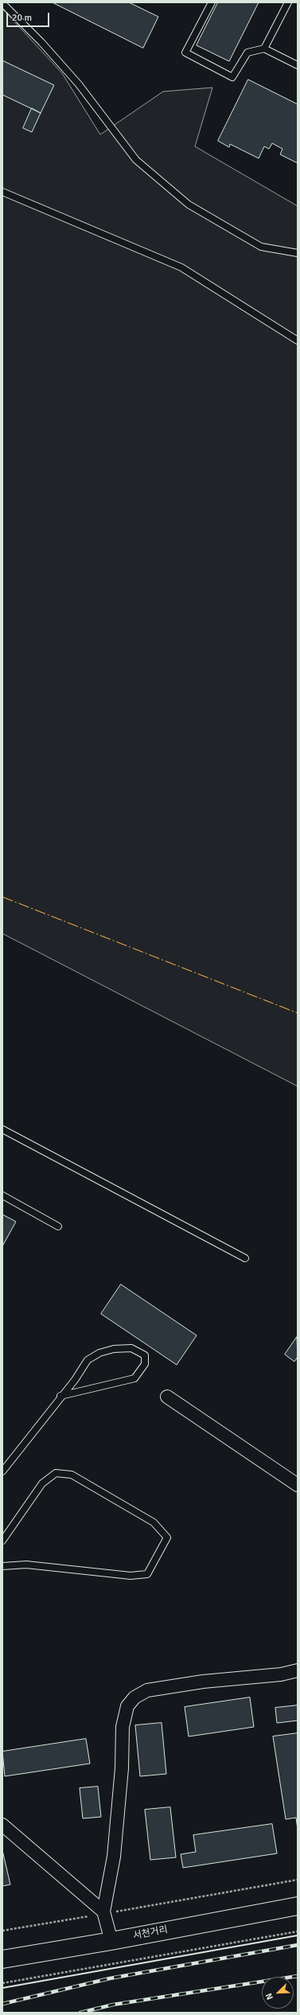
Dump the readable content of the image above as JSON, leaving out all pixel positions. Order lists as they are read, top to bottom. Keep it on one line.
{"streets":{"main road":["서천거리"]},"scale_bar":"20 m","north":"bottom left"}
